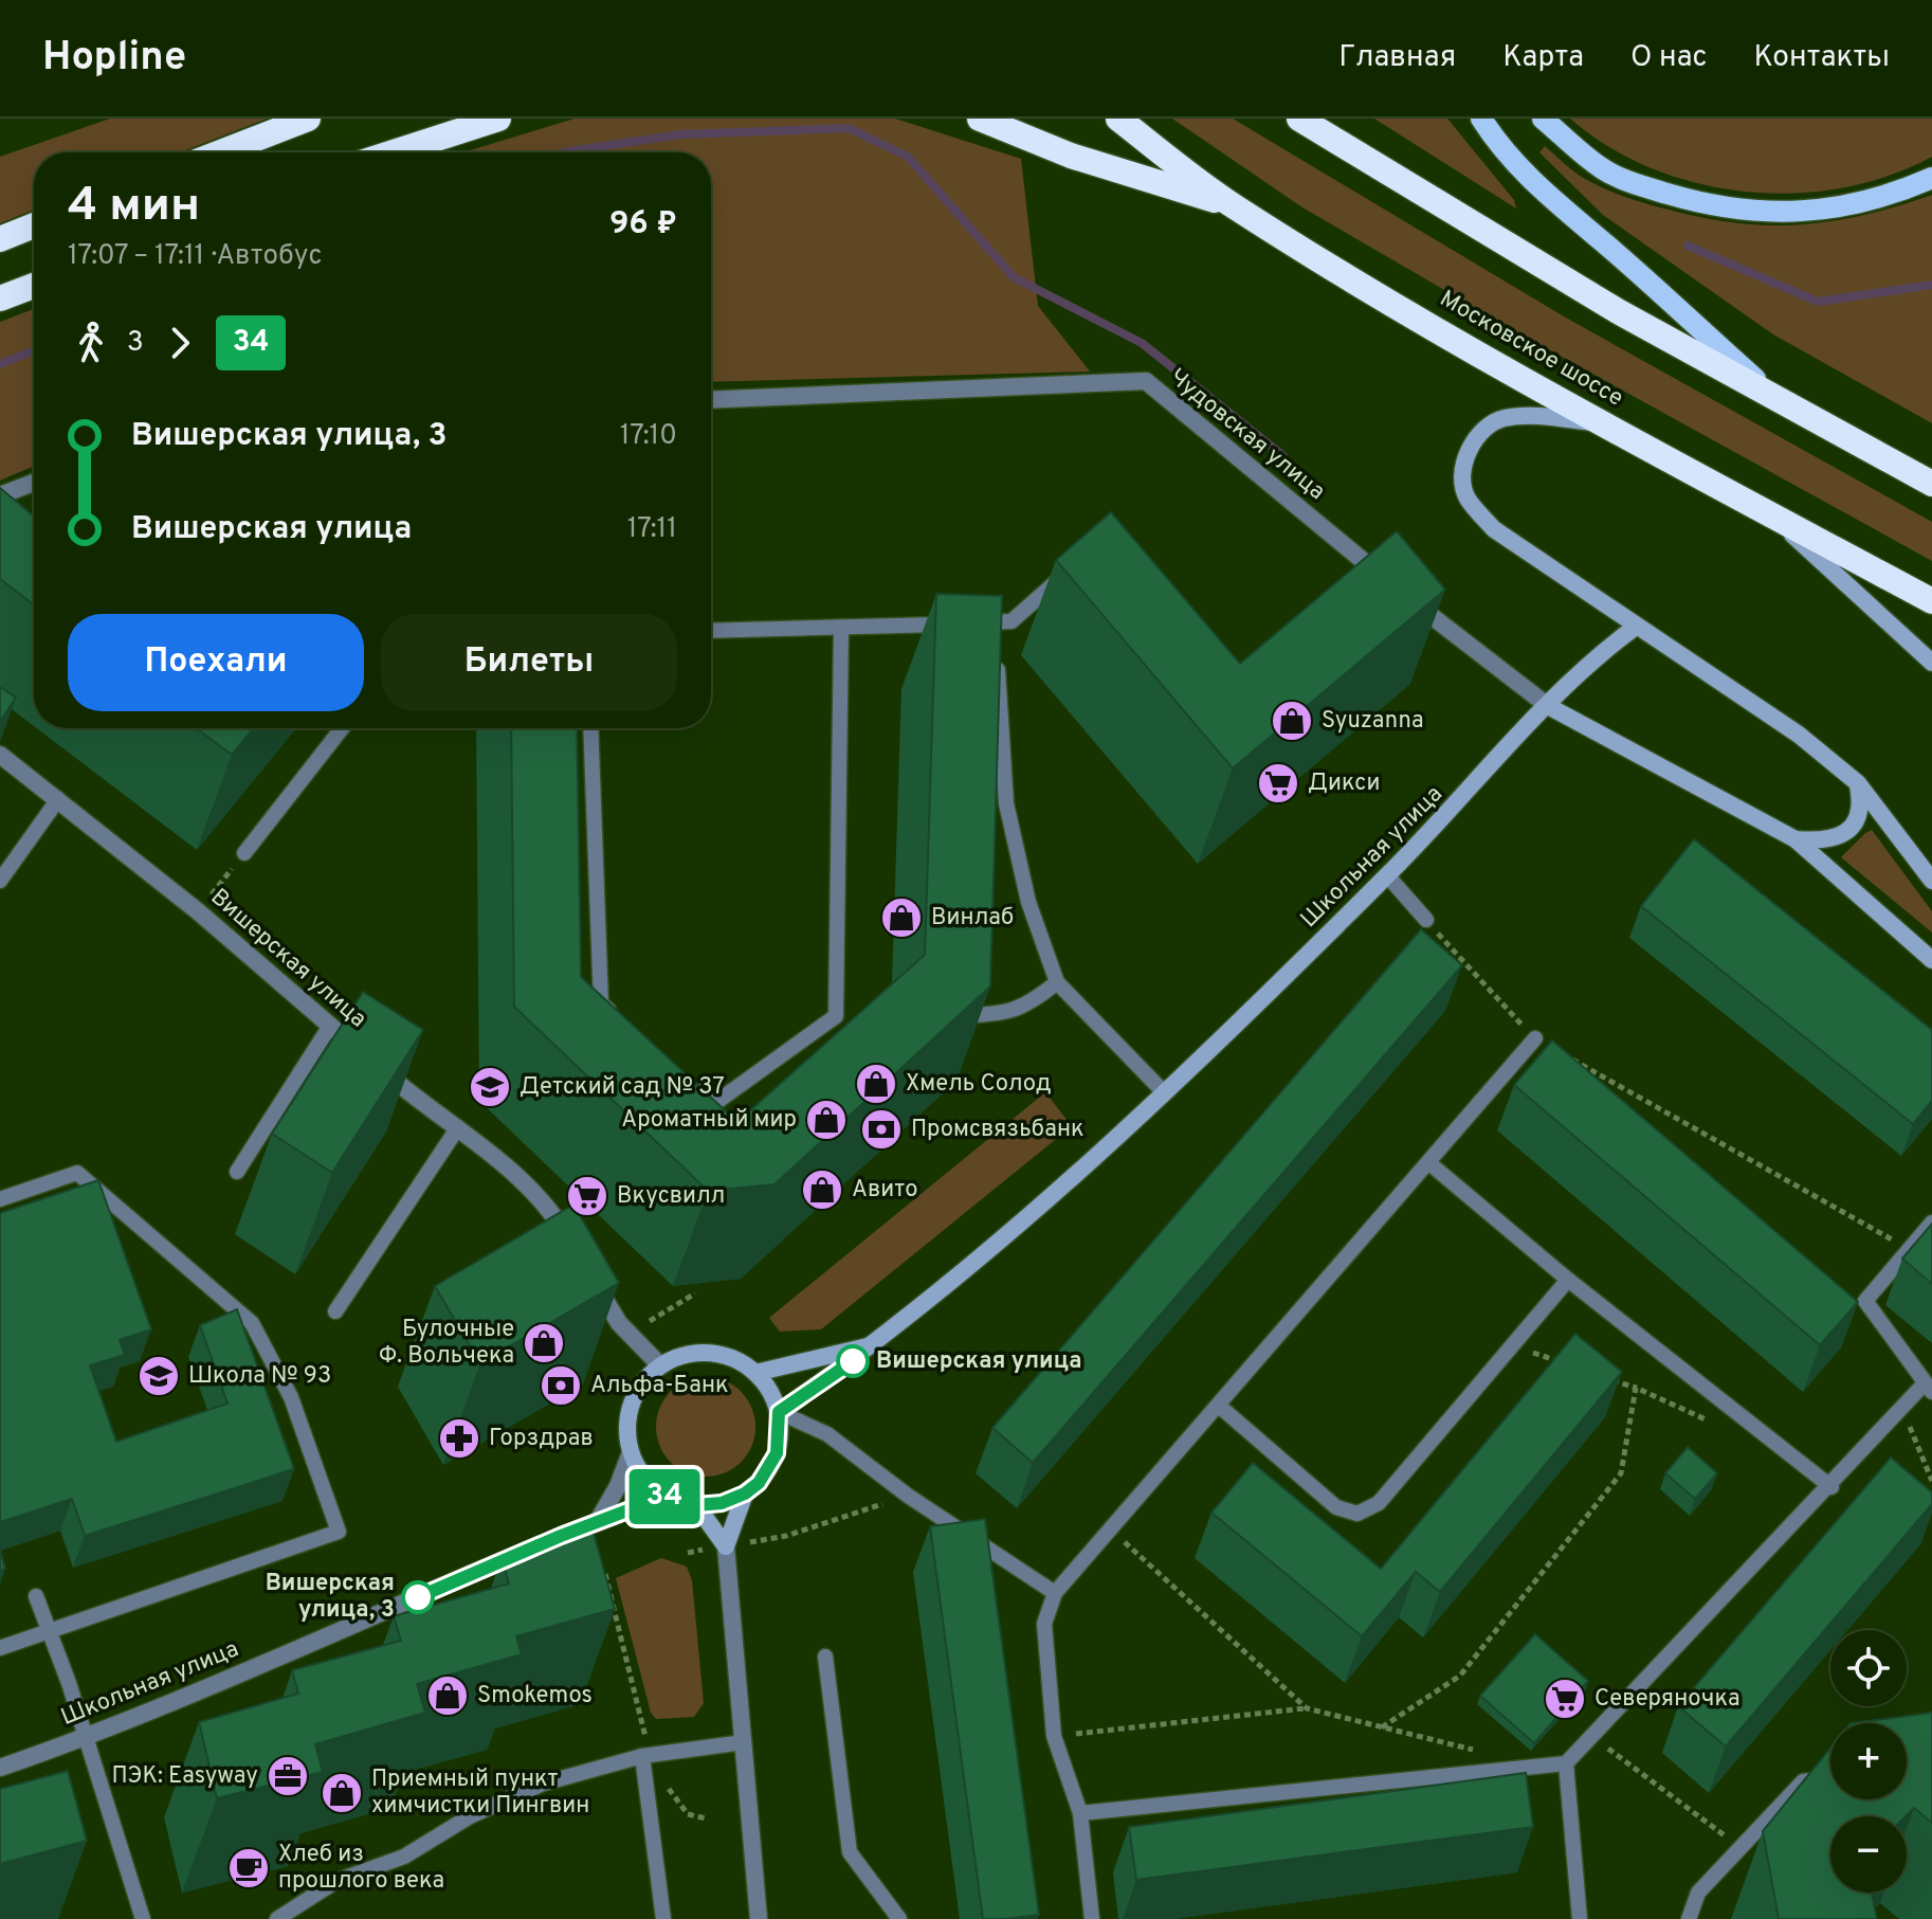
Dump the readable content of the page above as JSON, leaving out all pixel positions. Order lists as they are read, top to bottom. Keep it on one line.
{"streets":{"highway":["Московское шоссе"],"street":["Чудовская улица","Школьная улица","Вишерская улица"]},"crossings":[["Чудовская улица","Школьная улица"],["Школьная улица","Вишерская улица"]],"places":{"shop":["Syuzanna","Винлаб","Хмель Солод","Ароматный мир","Авито","Булочные Ф. Вольчека","Smokemos","Приемный пункт химчистки Пингвин"],"supermarket":["Дикси","Вкусвилл","Северяночка"],"school or university":["Детский сад № 37","Школа № 93"],"bank":["Промсвязьбанк","Альфа-Банк"],"other":["Вишерская улица","Вишерская улица, 3"],"pharmacy":["Горздрав"],"office":["ПЭК: Easyway"],"cafe":["Хлеб из прошлого века"]},"lines":["bus line 34"],"page":{"header":"Hopline","nav":["Главная","Карта","О нас","Контакты"],"on_map":"34","heading":["4 мин","17:07 – 17:11 · Автобус","96 ₽"],"legs":["3","34"],"list":[{"name":"Вишерская улица, 3","value":"17:10"},{"name":"Вишерская улица","value":"17:11"}],"buttons":["Поехали","Билеты"],"map_buttons":["+","−"]}}
